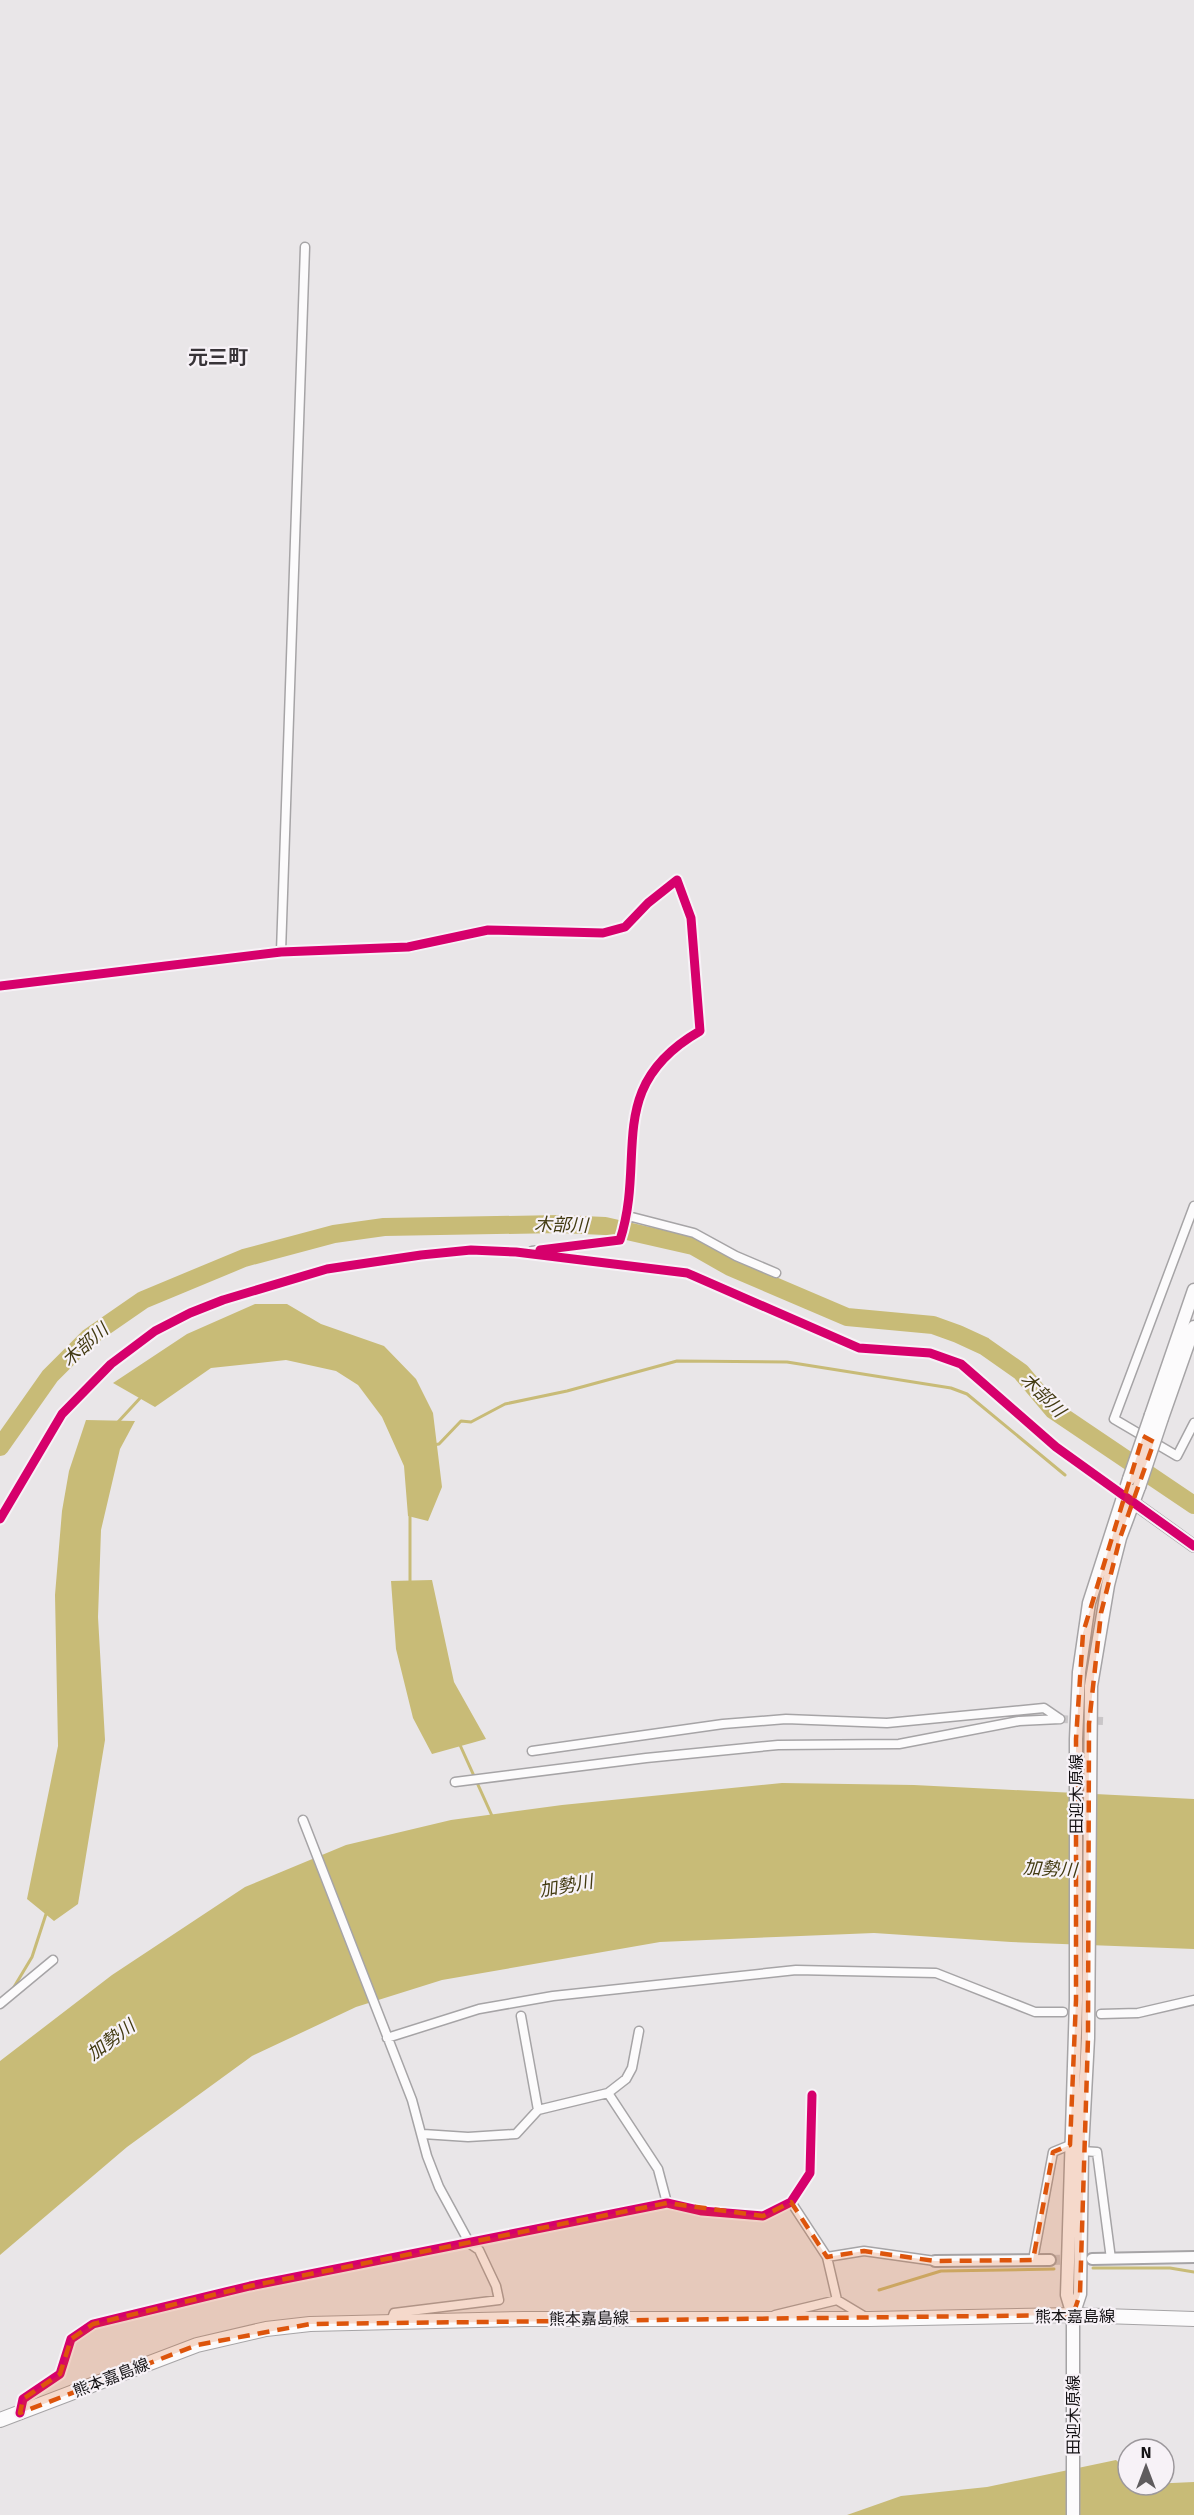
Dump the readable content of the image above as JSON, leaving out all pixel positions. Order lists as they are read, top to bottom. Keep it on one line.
{"streets":{"main road":["田迎木原線","熊本嘉島線"]},"crossings":[["田迎木原線","熊本嘉島線"]],"districts":["元三町"],"water":["木部川","加勢川"],"north":"top"}
